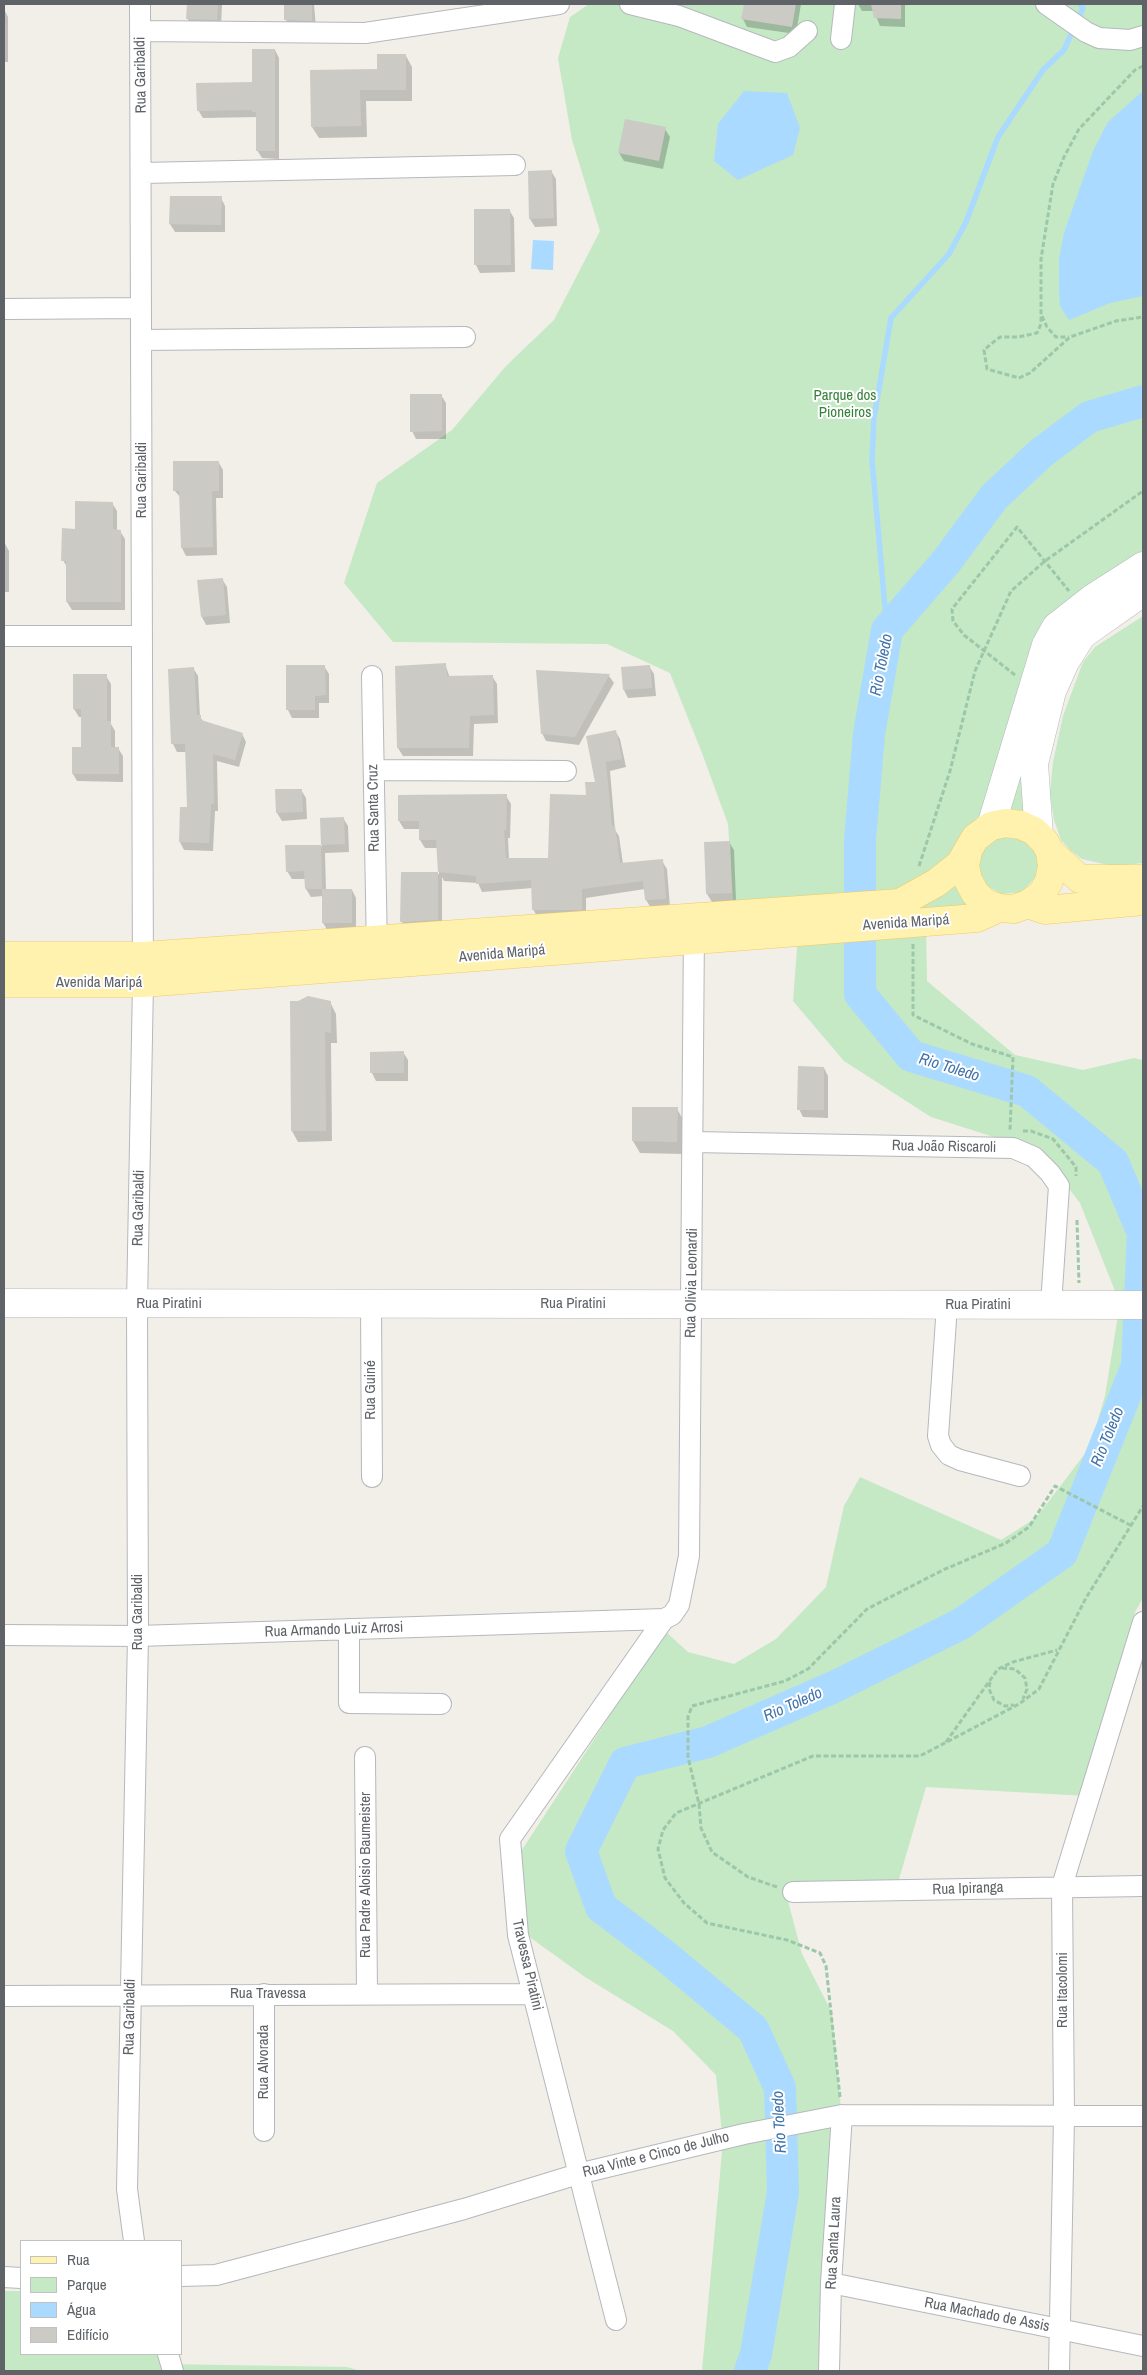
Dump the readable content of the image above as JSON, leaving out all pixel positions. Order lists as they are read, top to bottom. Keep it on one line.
{"streets":{"main road":["Avenida Maripá"],"street":["Rua Garibaldi","Rua Santa Cruz","Rua João Riscaroli","Rua Olivia Leonardi","Rua Piratini","Rua Guiné","Rua Armando Luiz Arrosi","Rua Padre Aloisio Baumeister","Rua Ipiranga","Travessa Piratini","Rua Itacolomi","Rua Travessa","Rua Alvorada","Rua Vinte e Cinco de Julho","Rua Santa Laura","Rua Machado de Assis"]},"crossings":[["Rua Garibaldi","Avenida Maripá"],["Rua Garibaldi","Rua Piratini"],["Rua Garibaldi","Rua Armando Luiz Arrosi"],["Rua Garibaldi","Rua Travessa"],["Rua Santa Cruz","Avenida Maripá"],["Avenida Maripá","Rua Olivia Leonardi"],["Rua João Riscaroli","Rua Olivia Leonardi"],["Rua João Riscaroli","Rua Piratini"],["Rua Olivia Leonardi","Rua Piratini"],["Rua Olivia Leonardi","Rua Armando Luiz Arrosi"],["Rua Olivia Leonardi","Travessa Piratini"],["Rua Piratini","Rua Guiné"],["Rua Armando Luiz Arrosi","Travessa Piratini"],["Rua Padre Aloisio Baumeister","Rua Travessa"],["Rua Ipiranga","Rua Itacolomi"],["Travessa Piratini","Rua Travessa"],["Travessa Piratini","Rua Vinte e Cinco de Julho"],["Rua Itacolomi","Rua Vinte e Cinco de Julho"],["Rua Itacolomi","Rua Machado de Assis"],["Rua Travessa","Rua Alvorada"],["Rua Vinte e Cinco de Julho","Rua Santa Laura"],["Rua Santa Laura","Rua Machado de Assis"]],"water":["Rio Toledo"],"parks":["Parque dos Pioneiros"],"legend":["Rua","Parque","Água","Edifício"]}
